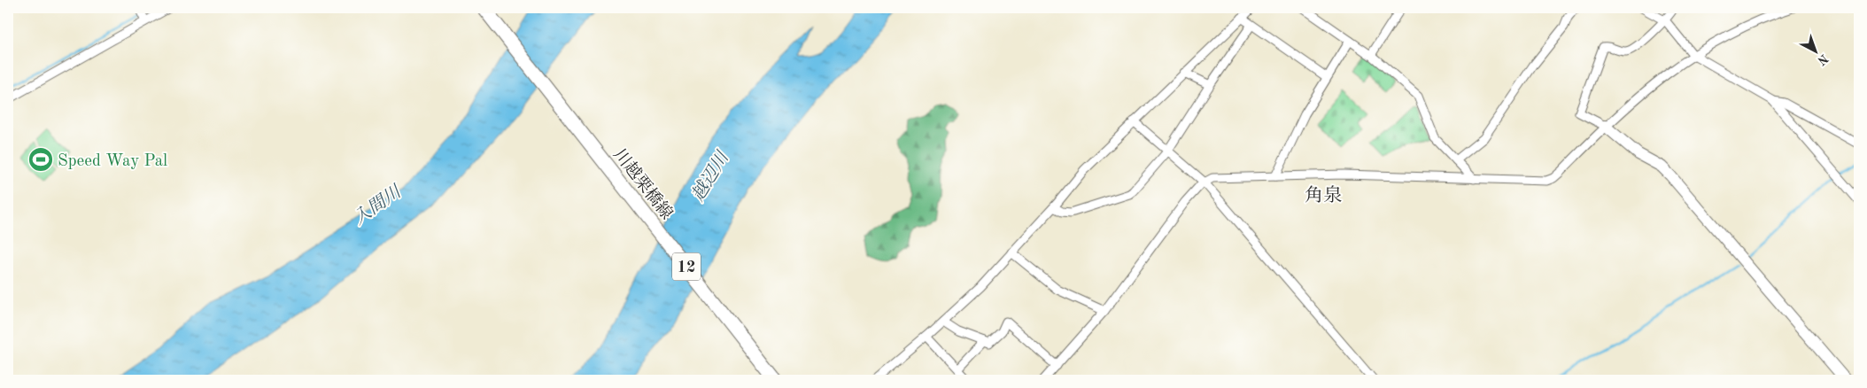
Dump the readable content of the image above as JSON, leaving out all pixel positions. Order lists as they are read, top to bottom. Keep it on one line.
{"streets":{"main road":["川越栗橋線","12"]},"districts":["角泉"],"water":["越辺川","入間川"],"places":{"sports":["Speed Way Pal"]},"north":"bottom right"}
